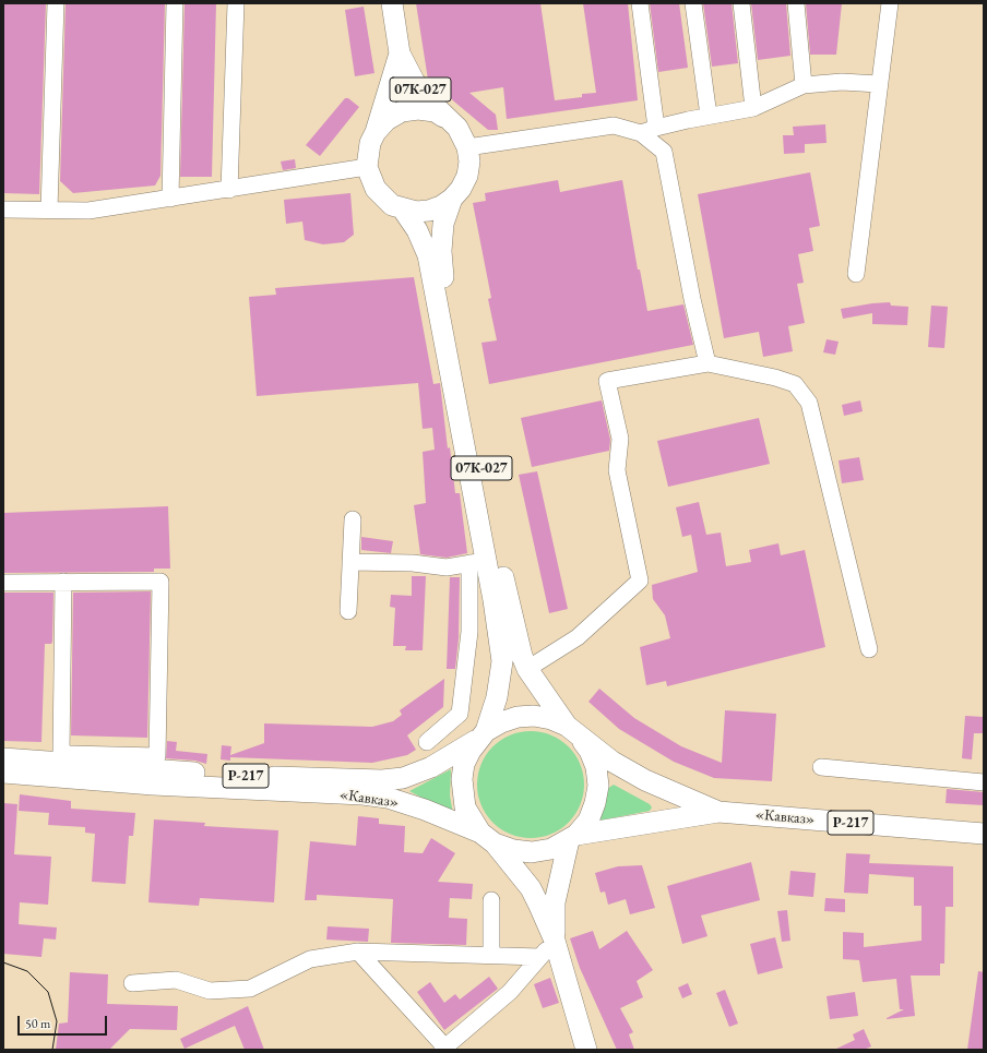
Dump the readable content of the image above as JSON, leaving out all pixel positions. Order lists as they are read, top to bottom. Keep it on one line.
{"streets":{"main road":["07К-027","Р-217","«Кавказ»"]},"crossings":[["07К-027","«Кавказ»"]],"scale_bar":"50 m"}
